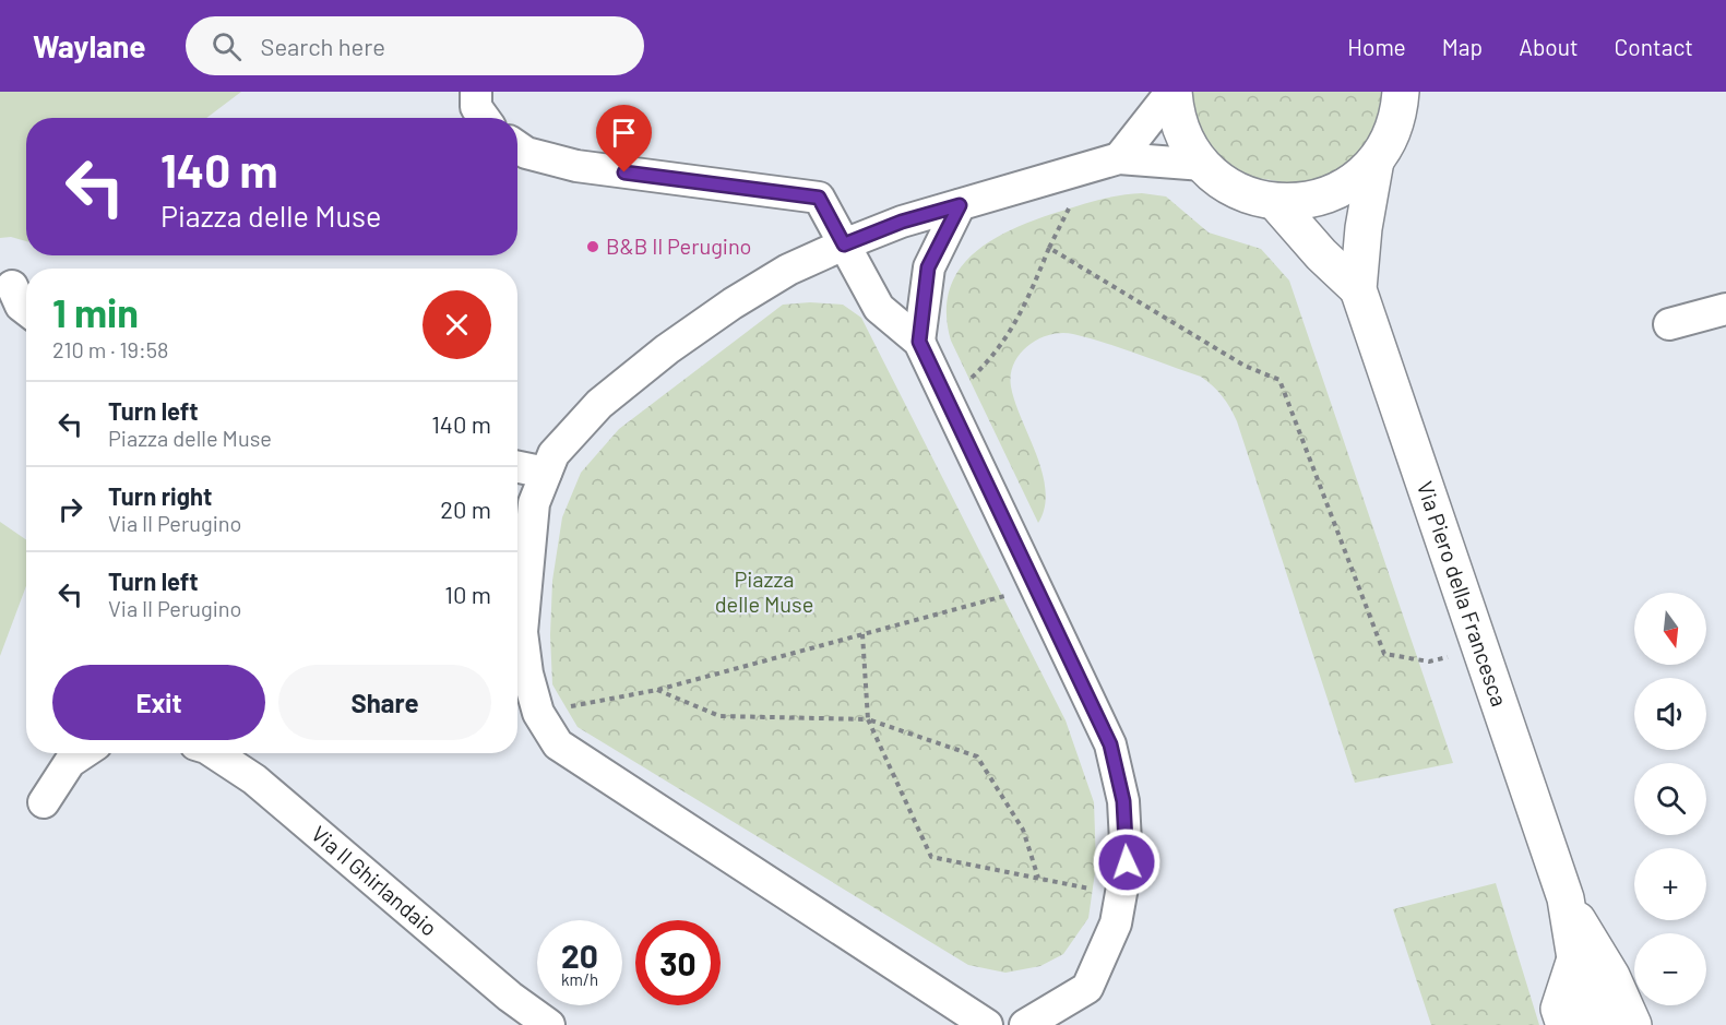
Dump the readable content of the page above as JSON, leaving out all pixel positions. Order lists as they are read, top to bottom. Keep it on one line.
{"streets":{"street":["Via Piero della Francesca","Via Il Ghirlandaio"]},"parks":["Piazza delle Muse"],"places":["B&B Il Perugino"],"north":"bottom","page":{"header":"Waylane","search":"Search here","nav":["Home","Map","About","Contact"],"turn":["140 m","Piazza delle Muse"],"heading":["1 min","210 m · 19:58"],"list":[{"name":"Turn left","note":"Piazza delle Muse","value":"140 m"},{"name":"Turn right","note":"Via Il Perugino","value":"20 m"},{"name":"Turn left","note":"Via Il Perugino","value":"10 m"}],"map_buttons":["+","−"],"buttons":["Exit","Share"],"speed":"20 km/h","limit":"30"}}
